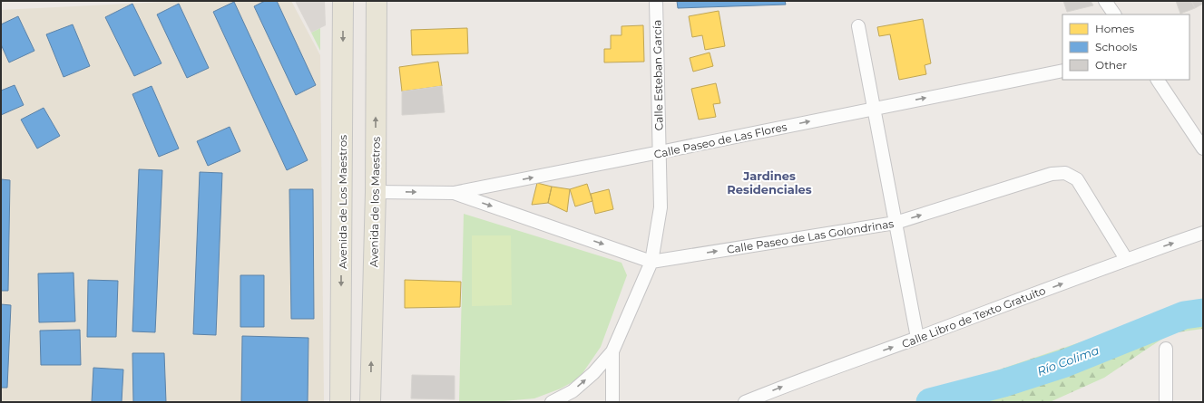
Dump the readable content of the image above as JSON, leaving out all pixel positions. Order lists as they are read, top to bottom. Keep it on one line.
{"streets":{"main road":["Avenida de Los Maestros","Avenida de los Maestros"],"street":["Calle Esteban García","Calle Paseo de Las Flores","Calle Paseo de Las Golondrinas","Calle Libro de Texto Gratuito"]},"crossings":[["Calle Esteban García","Calle Paseo de Las Flores"],["Calle Esteban García","Calle Paseo de Las Golondrinas"],["Calle Paseo de Las Flores","Avenida de los Maestros"],["Calle Paseo de Las Flores","Calle Paseo de Las Golondrinas"],["Calle Paseo de Las Golondrinas","Calle Libro de Texto Gratuito"]],"one_way":["Calle Paseo de Las Flores","Avenida de Los Maestros","Avenida de los Maestros","Calle Paseo de Las Golondrinas","Calle Libro de Texto Gratuito"],"districts":["Jardines Residenciales"],"water":["Río Colima"],"legend":["Homes","Schools","Other"]}
